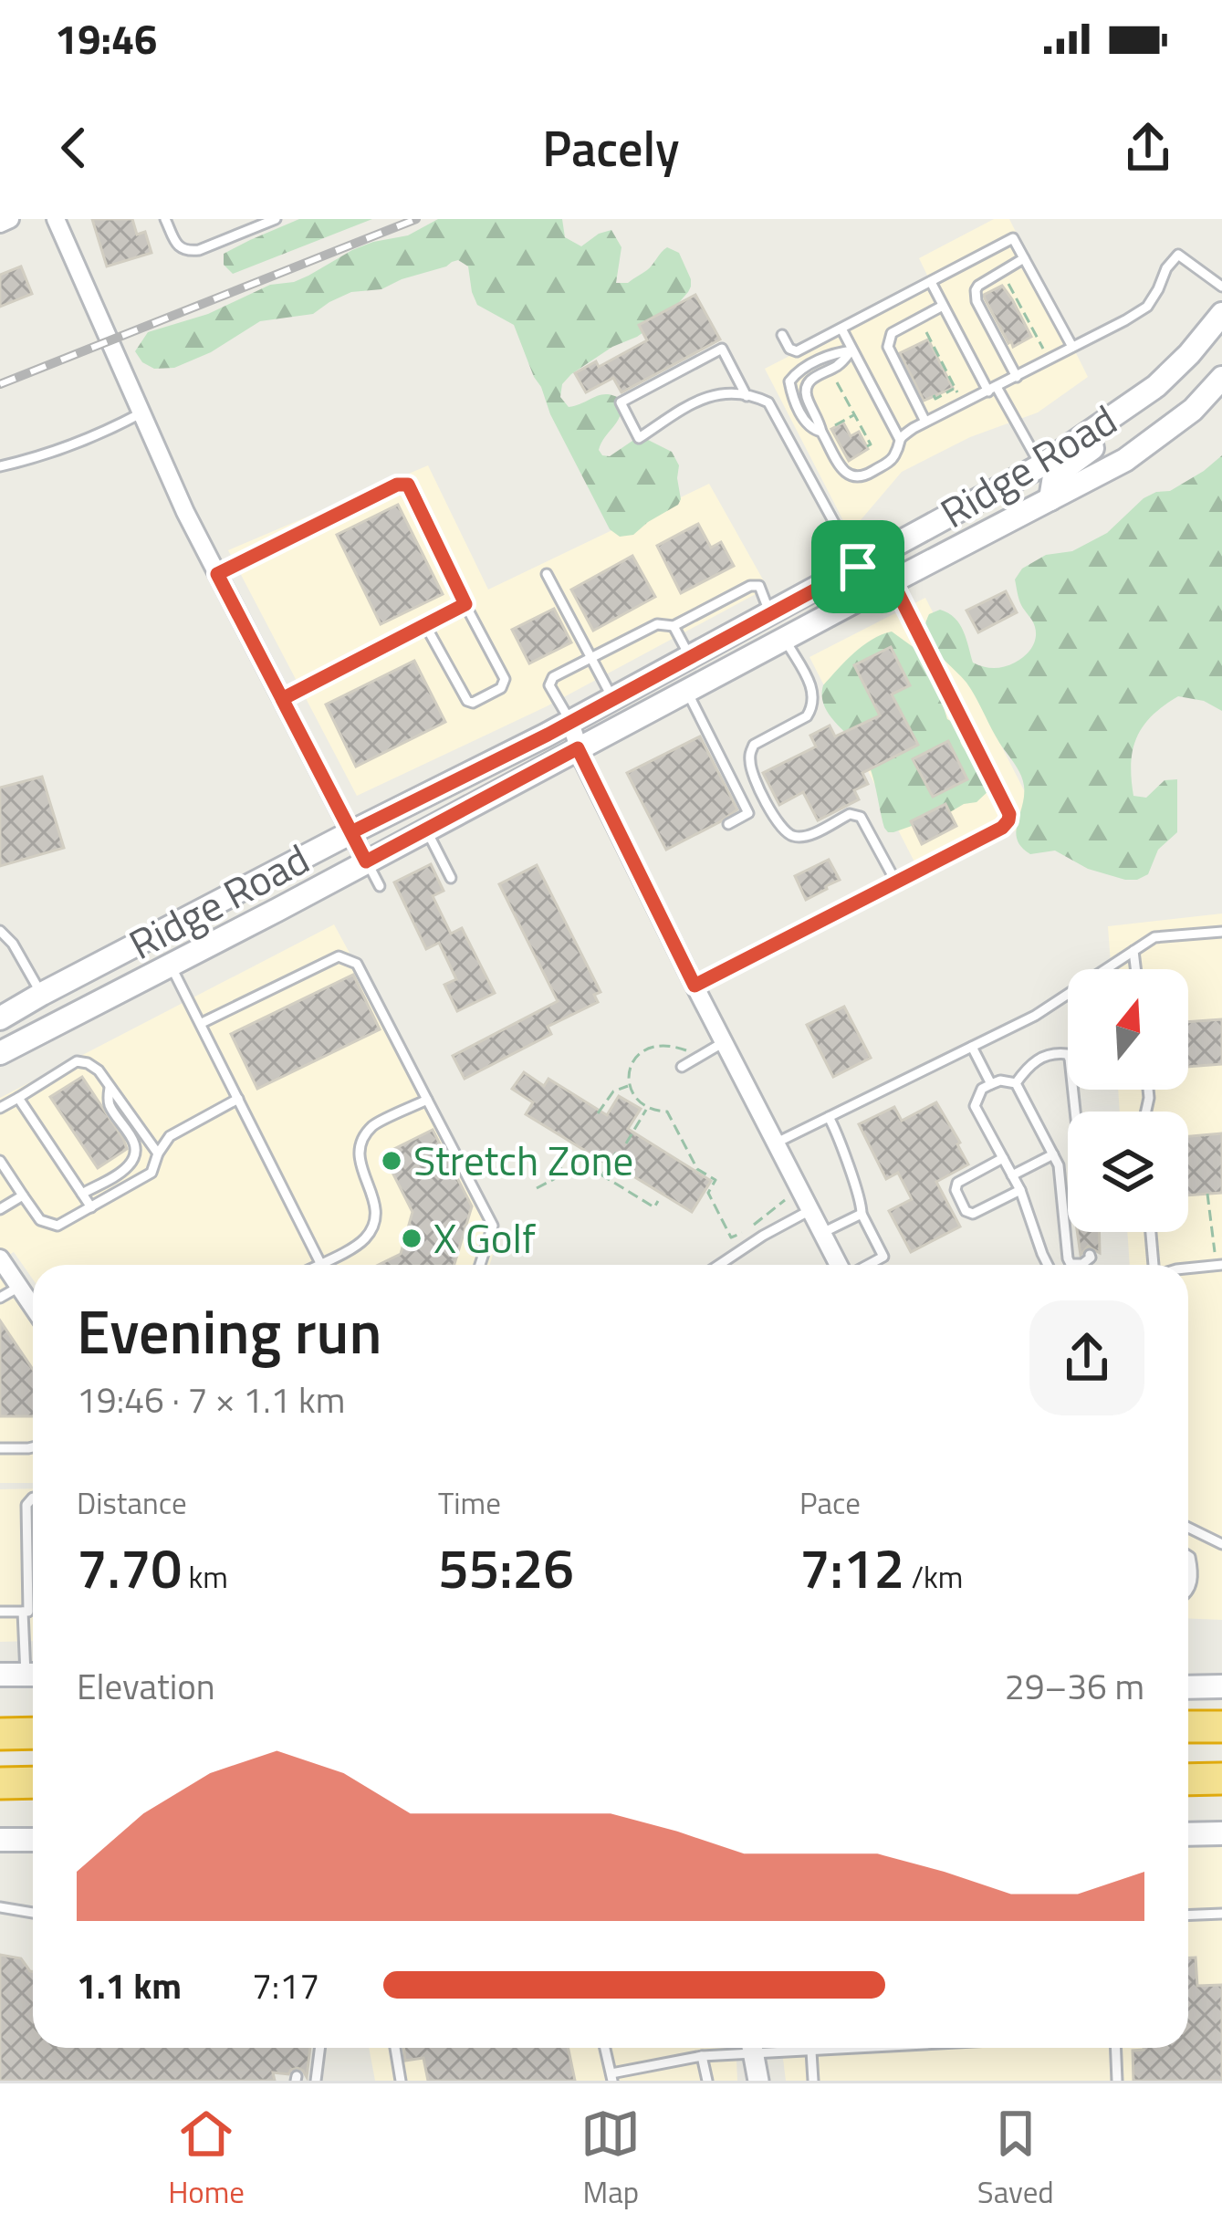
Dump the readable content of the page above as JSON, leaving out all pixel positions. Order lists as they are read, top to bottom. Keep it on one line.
{"streets":{"main road":["Ridge Road"]},"places":["Stretch Zone","X Golf"],"north":"top","page":{"status":"19:46","header":"Pacely","heading":["Evening run","19:46 · 7 × 1.1 km"],"stats":[["Distance","7.70 km"],["Time","55:26"],["Pace","7:12 /km"]],"chart":["Elevation","29–36 m"],"list":[{"name":"1.1 km","note":"7:17"}],"tabs":["Home","Map","Saved"]}}
